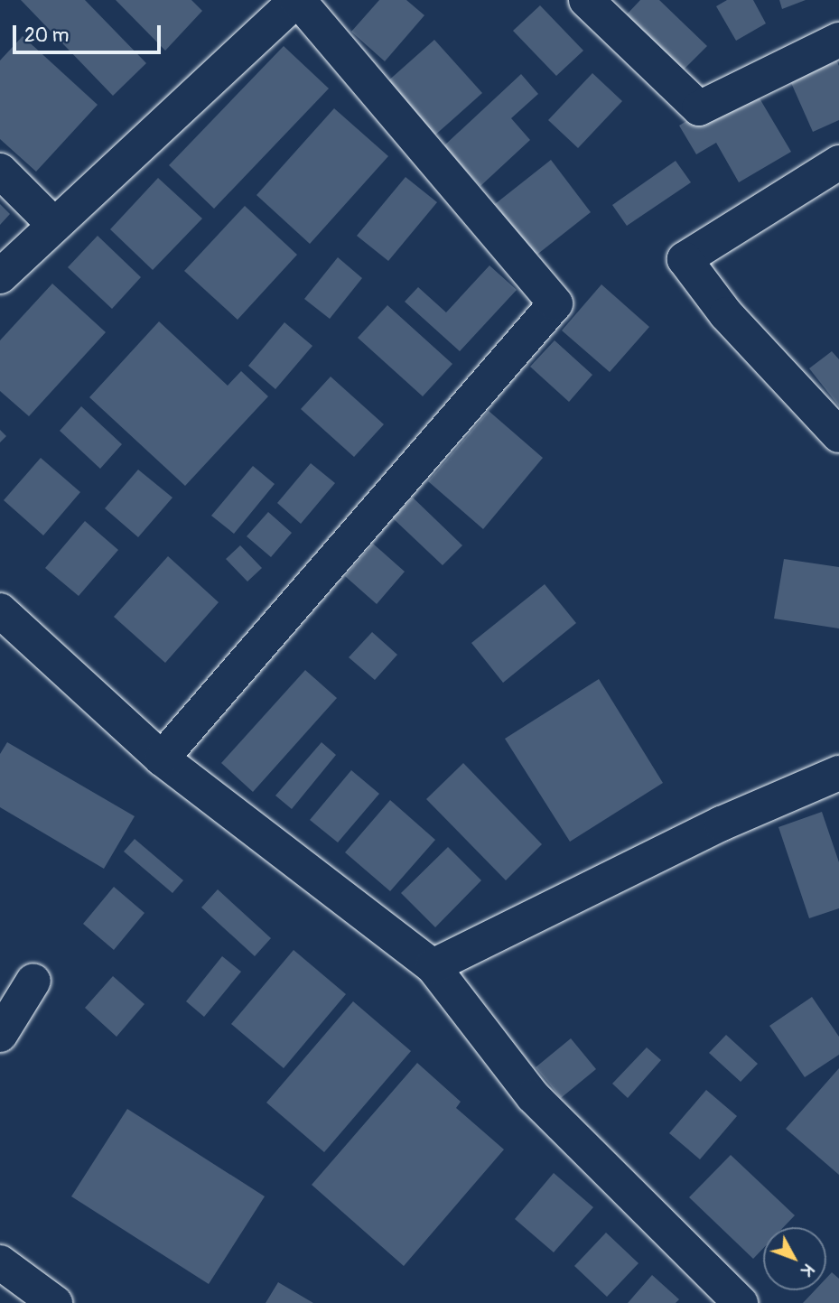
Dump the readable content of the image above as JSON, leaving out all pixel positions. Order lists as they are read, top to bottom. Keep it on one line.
{"scale_bar":"20 m","north":"bottom right"}
